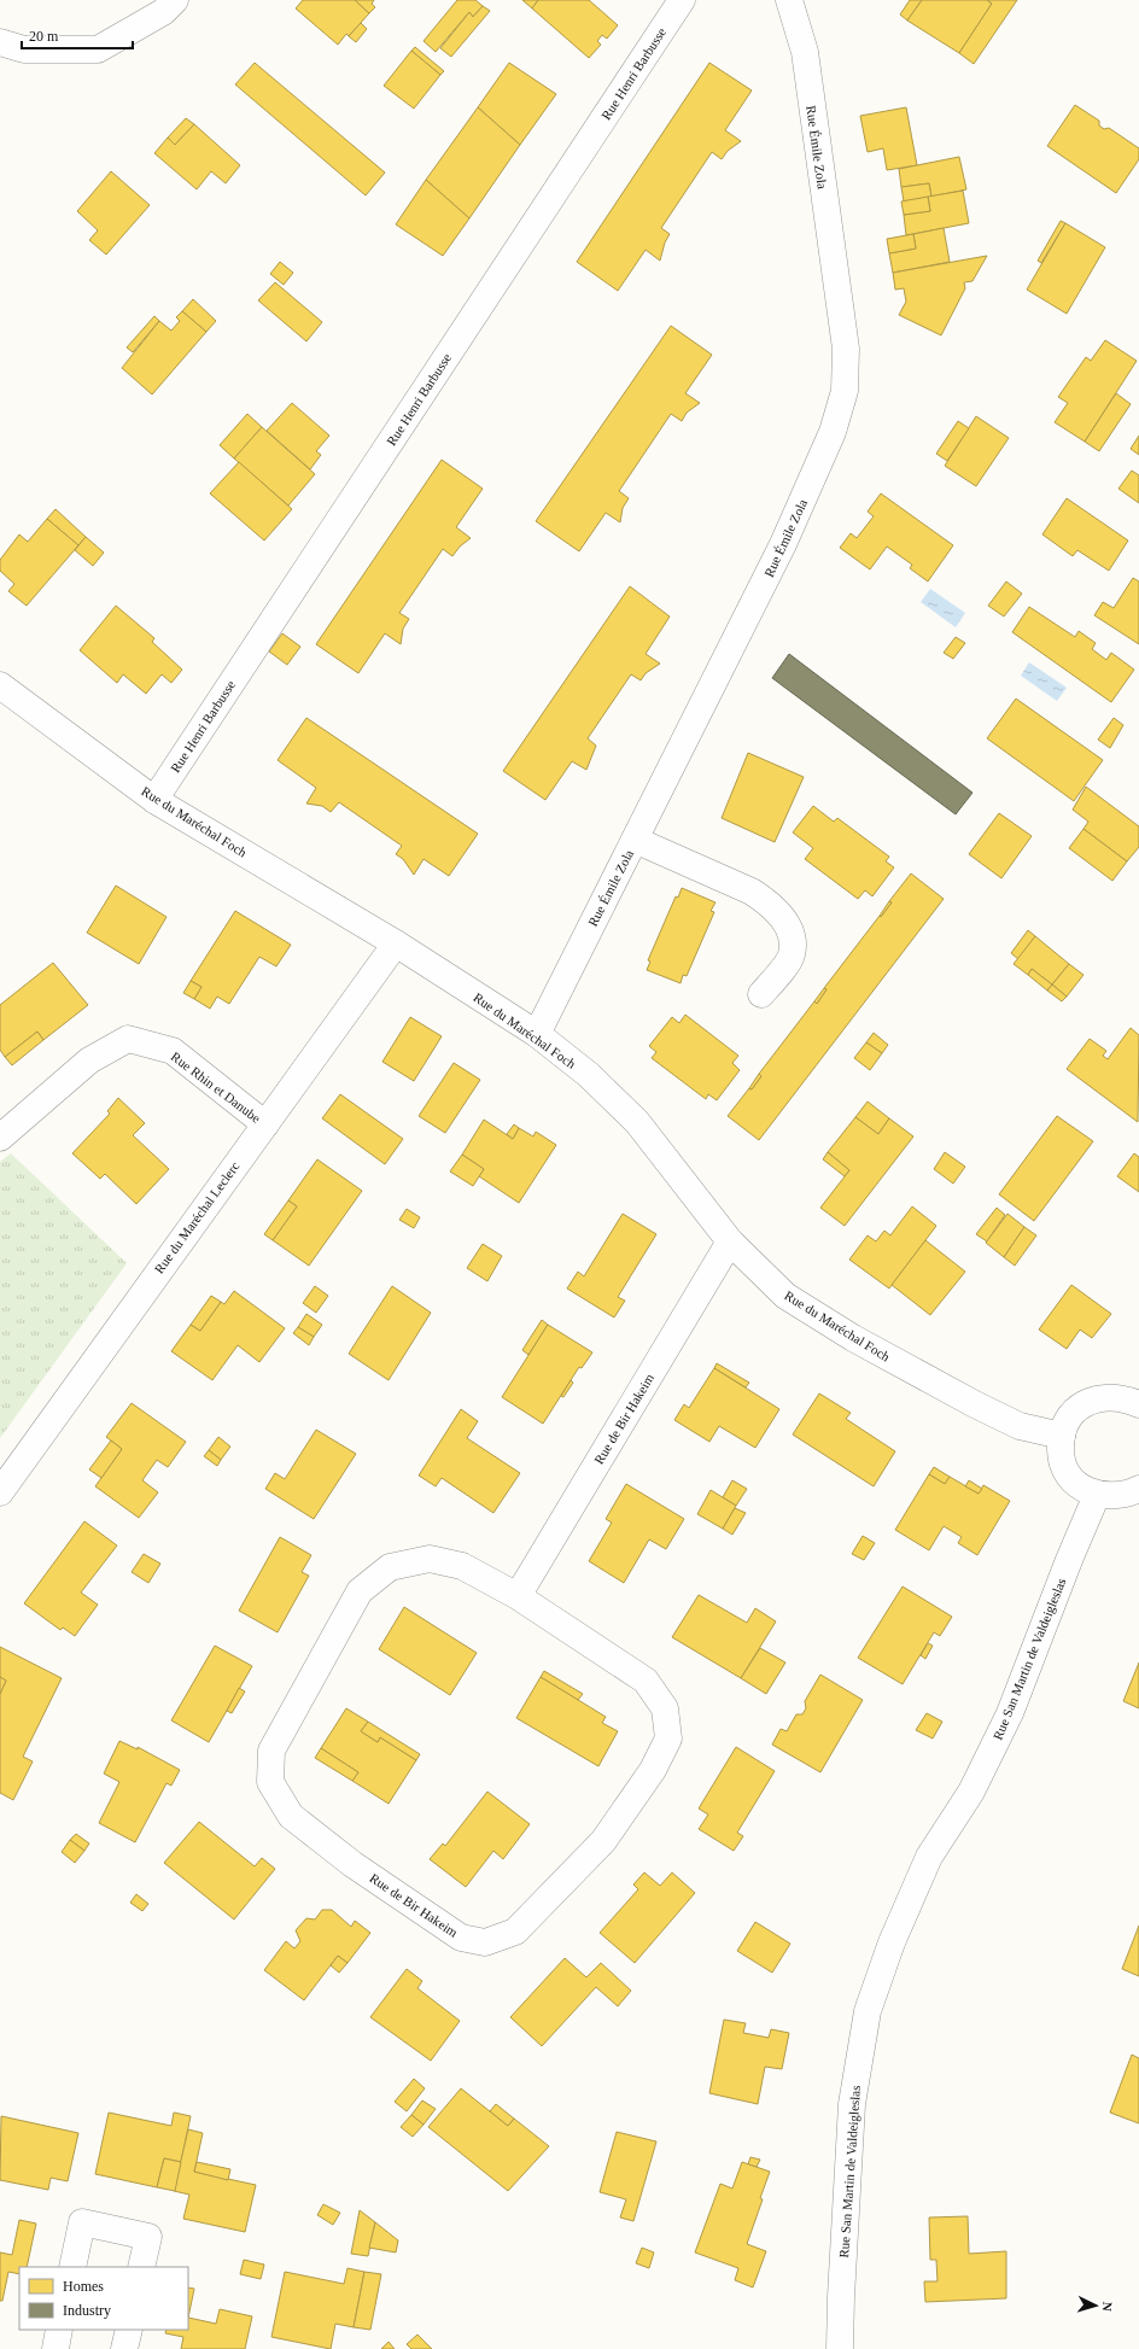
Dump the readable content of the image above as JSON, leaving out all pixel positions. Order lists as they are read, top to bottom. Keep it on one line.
{"streets":{"street":["Rue Henri Barbusse","Rue Émile Zola","Rue du Maréchal Foch","Rue Rhin et Danube","Rue du Maréchal Leclerc","Rue de Bir Hakeim","Rue San Martin de Valdeigleslas"]},"crossings":[["Rue Henri Barbusse","Rue du Maréchal Foch"],["Rue Émile Zola","Rue du Maréchal Foch"],["Rue du Maréchal Foch","Rue du Maréchal Leclerc"],["Rue du Maréchal Foch","Rue de Bir Hakeim"],["Rue Rhin et Danube","Rue du Maréchal Leclerc"]],"legend":["Homes","Industry"],"scale_bar":"20 m","north":"right"}
